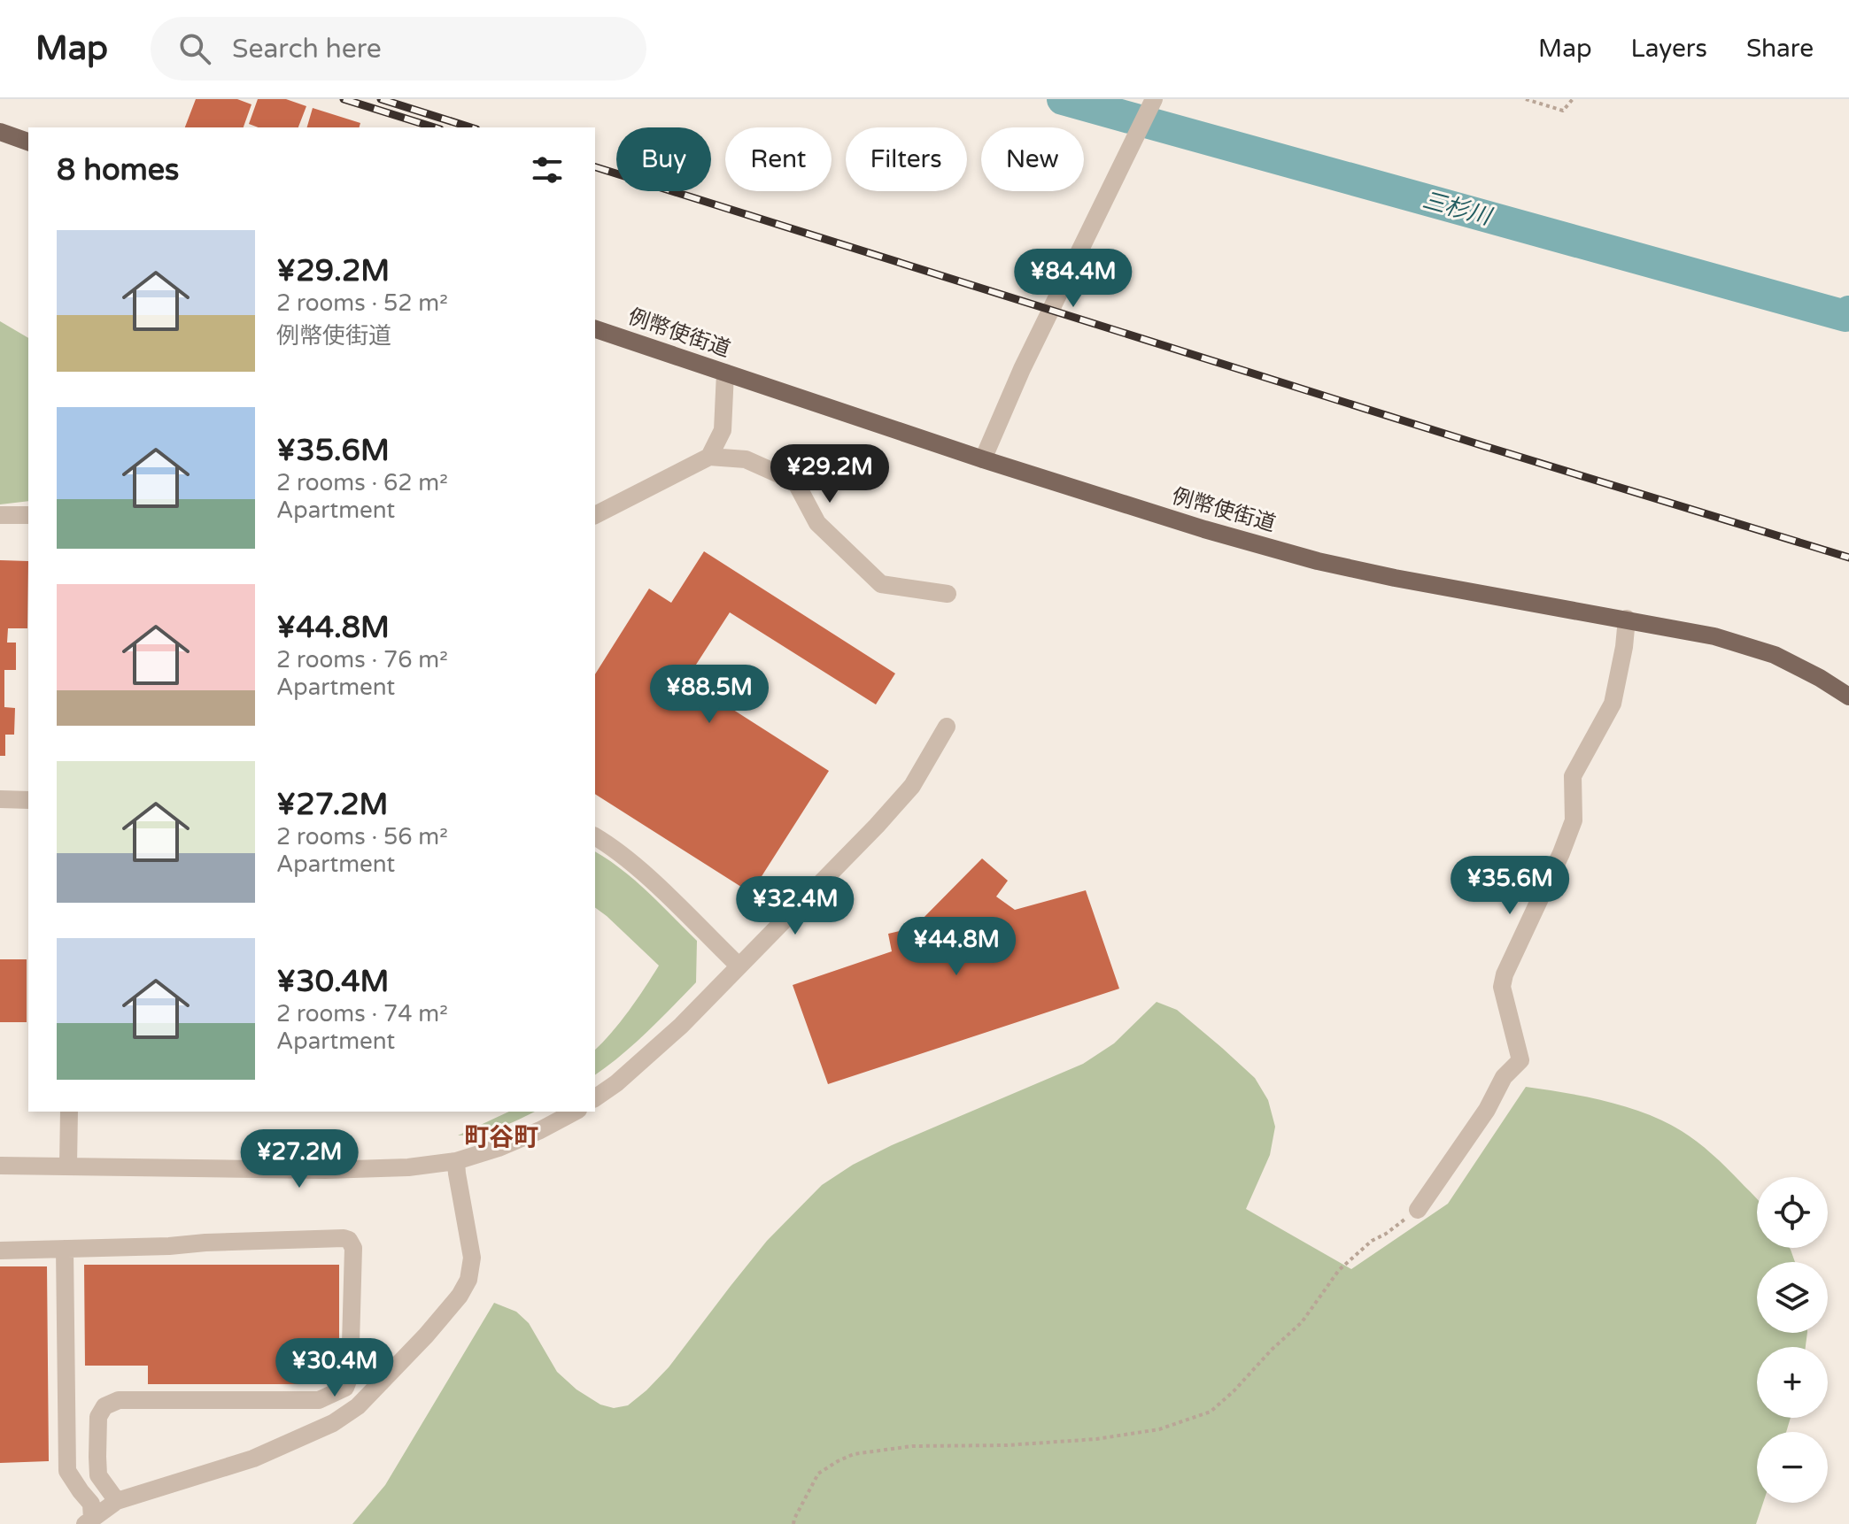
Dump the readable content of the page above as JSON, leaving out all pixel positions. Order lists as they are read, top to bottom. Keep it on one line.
{"streets":{"main road":["例幣使街道"]},"districts":["町谷町"],"water":["三杉川"],"page":{"header":"Map","search":"Search here","nav":["Map","Layers","Share"],"chip":["Buy","Rent","Filters","New"],"heading":"8 homes","list":[{"name":"¥29.2M","note":"2 rooms · 52 m² · 例幣使街道"},{"name":"¥35.6M","note":"2 rooms · 62 m² · Apartment"},{"name":"¥44.8M","note":"2 rooms · 76 m² · Apartment"},{"name":"¥27.2M","note":"2 rooms · 56 m² · Apartment"},{"name":"¥30.4M","note":"2 rooms · 74 m² · Apartment"}],"price":["¥84.4M","¥29.2M","¥88.5M","¥35.6M","¥32.4M","¥44.8M","¥27.2M","¥30.4M"],"map_buttons":["+","−"]}}
